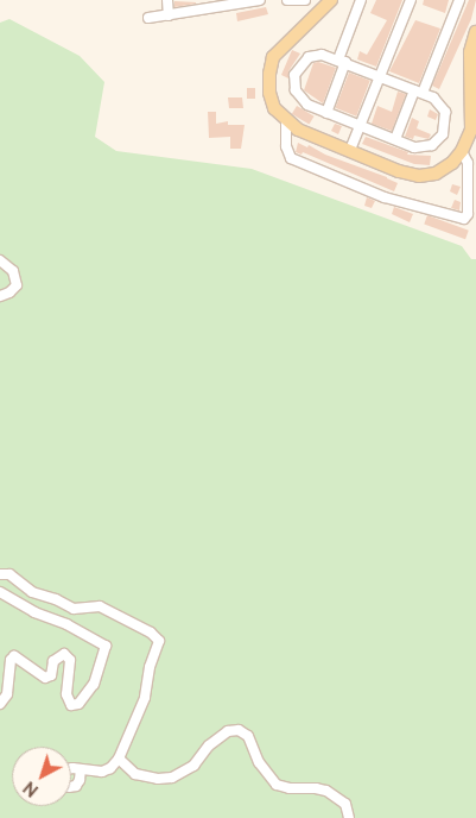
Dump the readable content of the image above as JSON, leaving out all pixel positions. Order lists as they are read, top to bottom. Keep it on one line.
{"north":"bottom left"}
